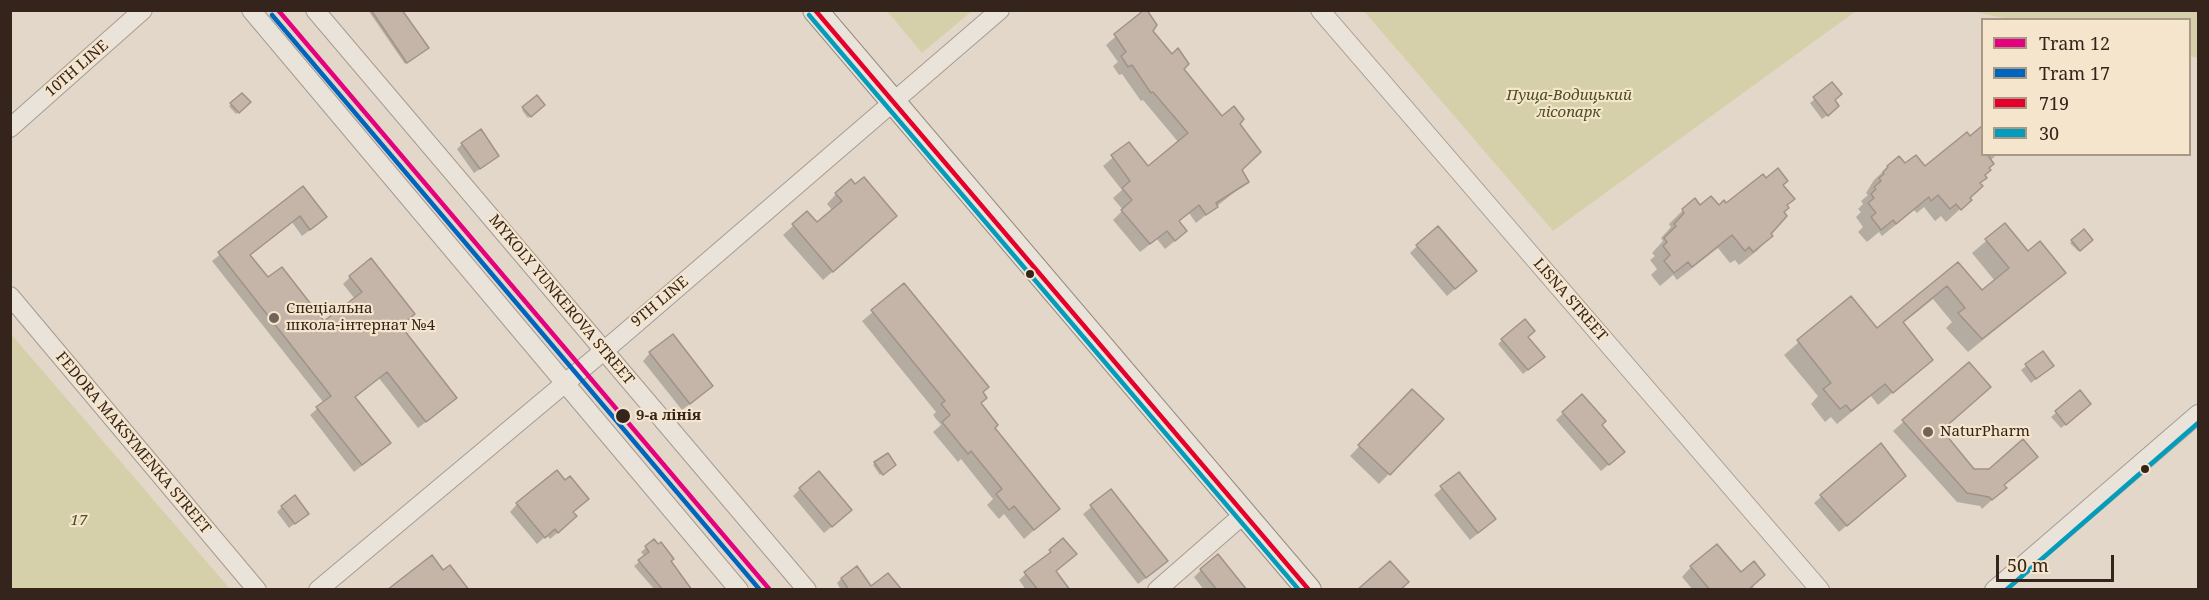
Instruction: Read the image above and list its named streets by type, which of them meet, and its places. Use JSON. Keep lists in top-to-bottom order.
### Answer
{
  "streets": {
    "street": [
      "10TH LINE",
      "MYKOLY YUNKEROVA STREET",
      "LISNA STREET",
      "9TH LINE",
      "FEDORA MAKSYMENKA STREET"
    ]
  },
  "crossings": [
    ["MYKOLY YUNKEROVA STREET", "9TH LINE"]
  ],
  "parks": ["Пуща-Водицький лісопарк", "17"],
  "places": ["Спеціальна школа-інтернат №4", "9-а лінія", "NaturPharm"],
  "lines": [
    "tram line 12",
    "transit line 719",
    "tram line 17",
    "transit line 30"
  ],
  "legend": [
    "Tram 12",
    "Tram 17",
    "719",
    "30"
  ],
  "scale_bar": "50 m"
}
